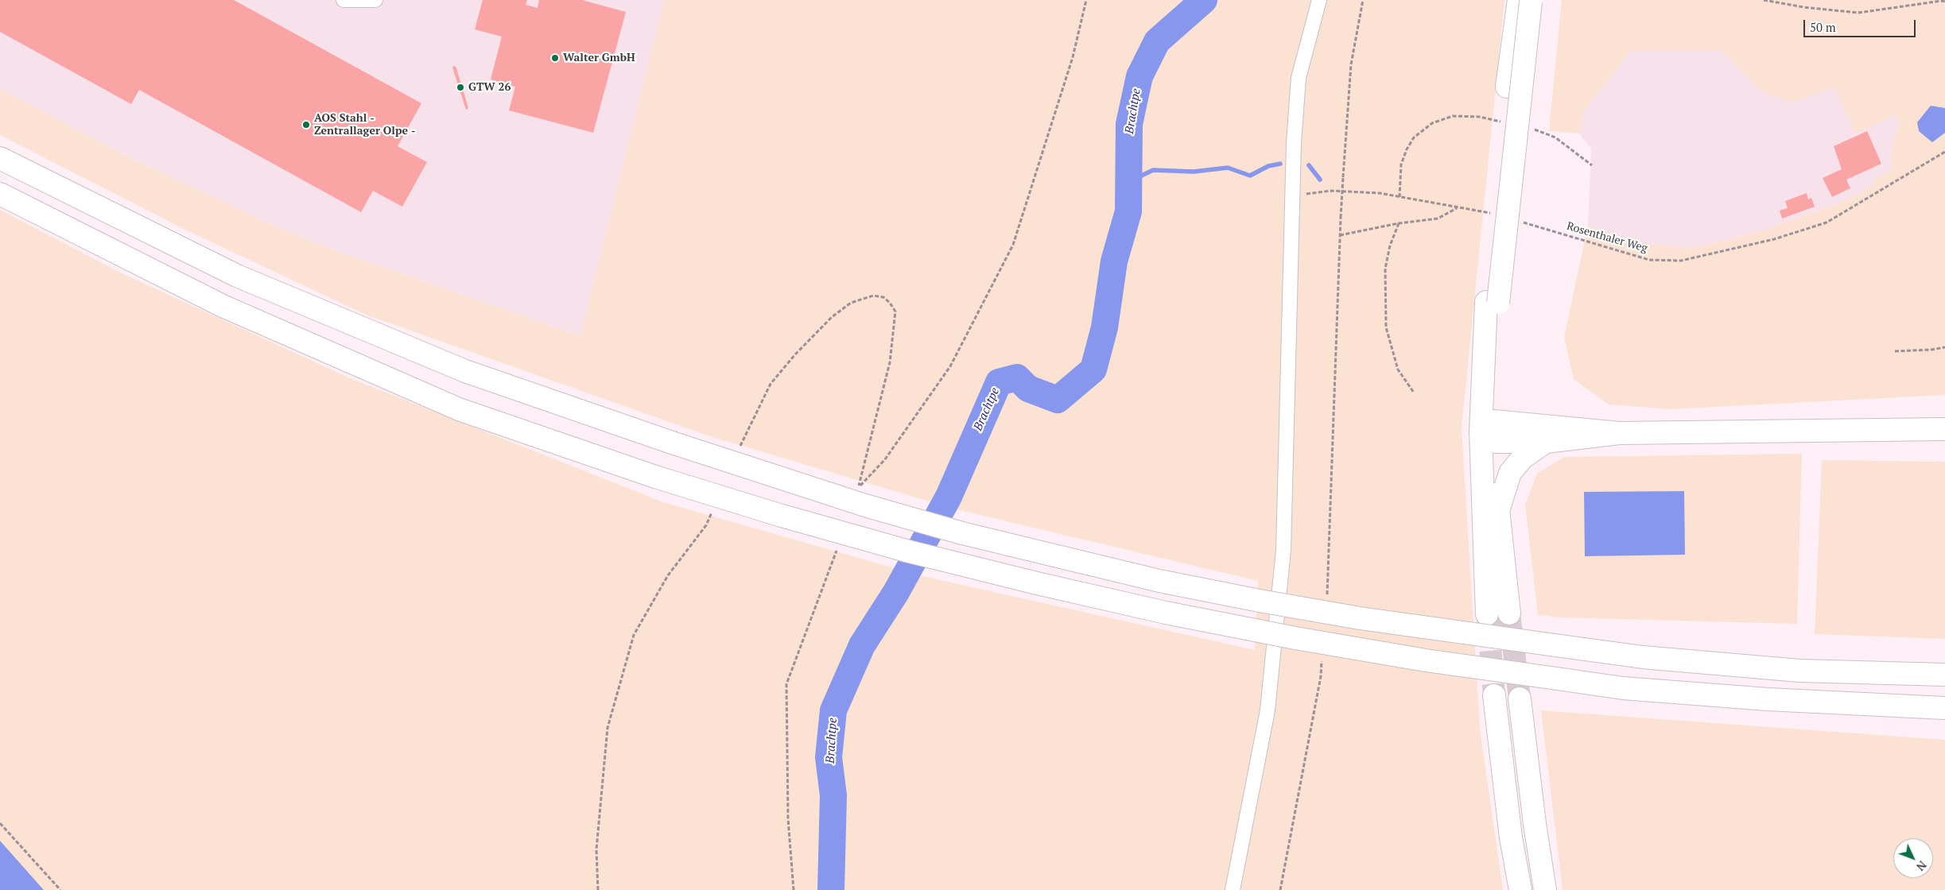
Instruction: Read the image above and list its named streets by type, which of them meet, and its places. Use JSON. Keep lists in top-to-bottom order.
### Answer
{
  "streets": {
    "path": ["Rosenthaler Weg"]
  },
  "water": ["Brachtpe"],
  "places": ["Walter GmbH", "GTW 26", "AOS Stahl - Zentrallager Olpe -"],
  "scale_bar": "50 m",
  "north": "bottom right"
}
